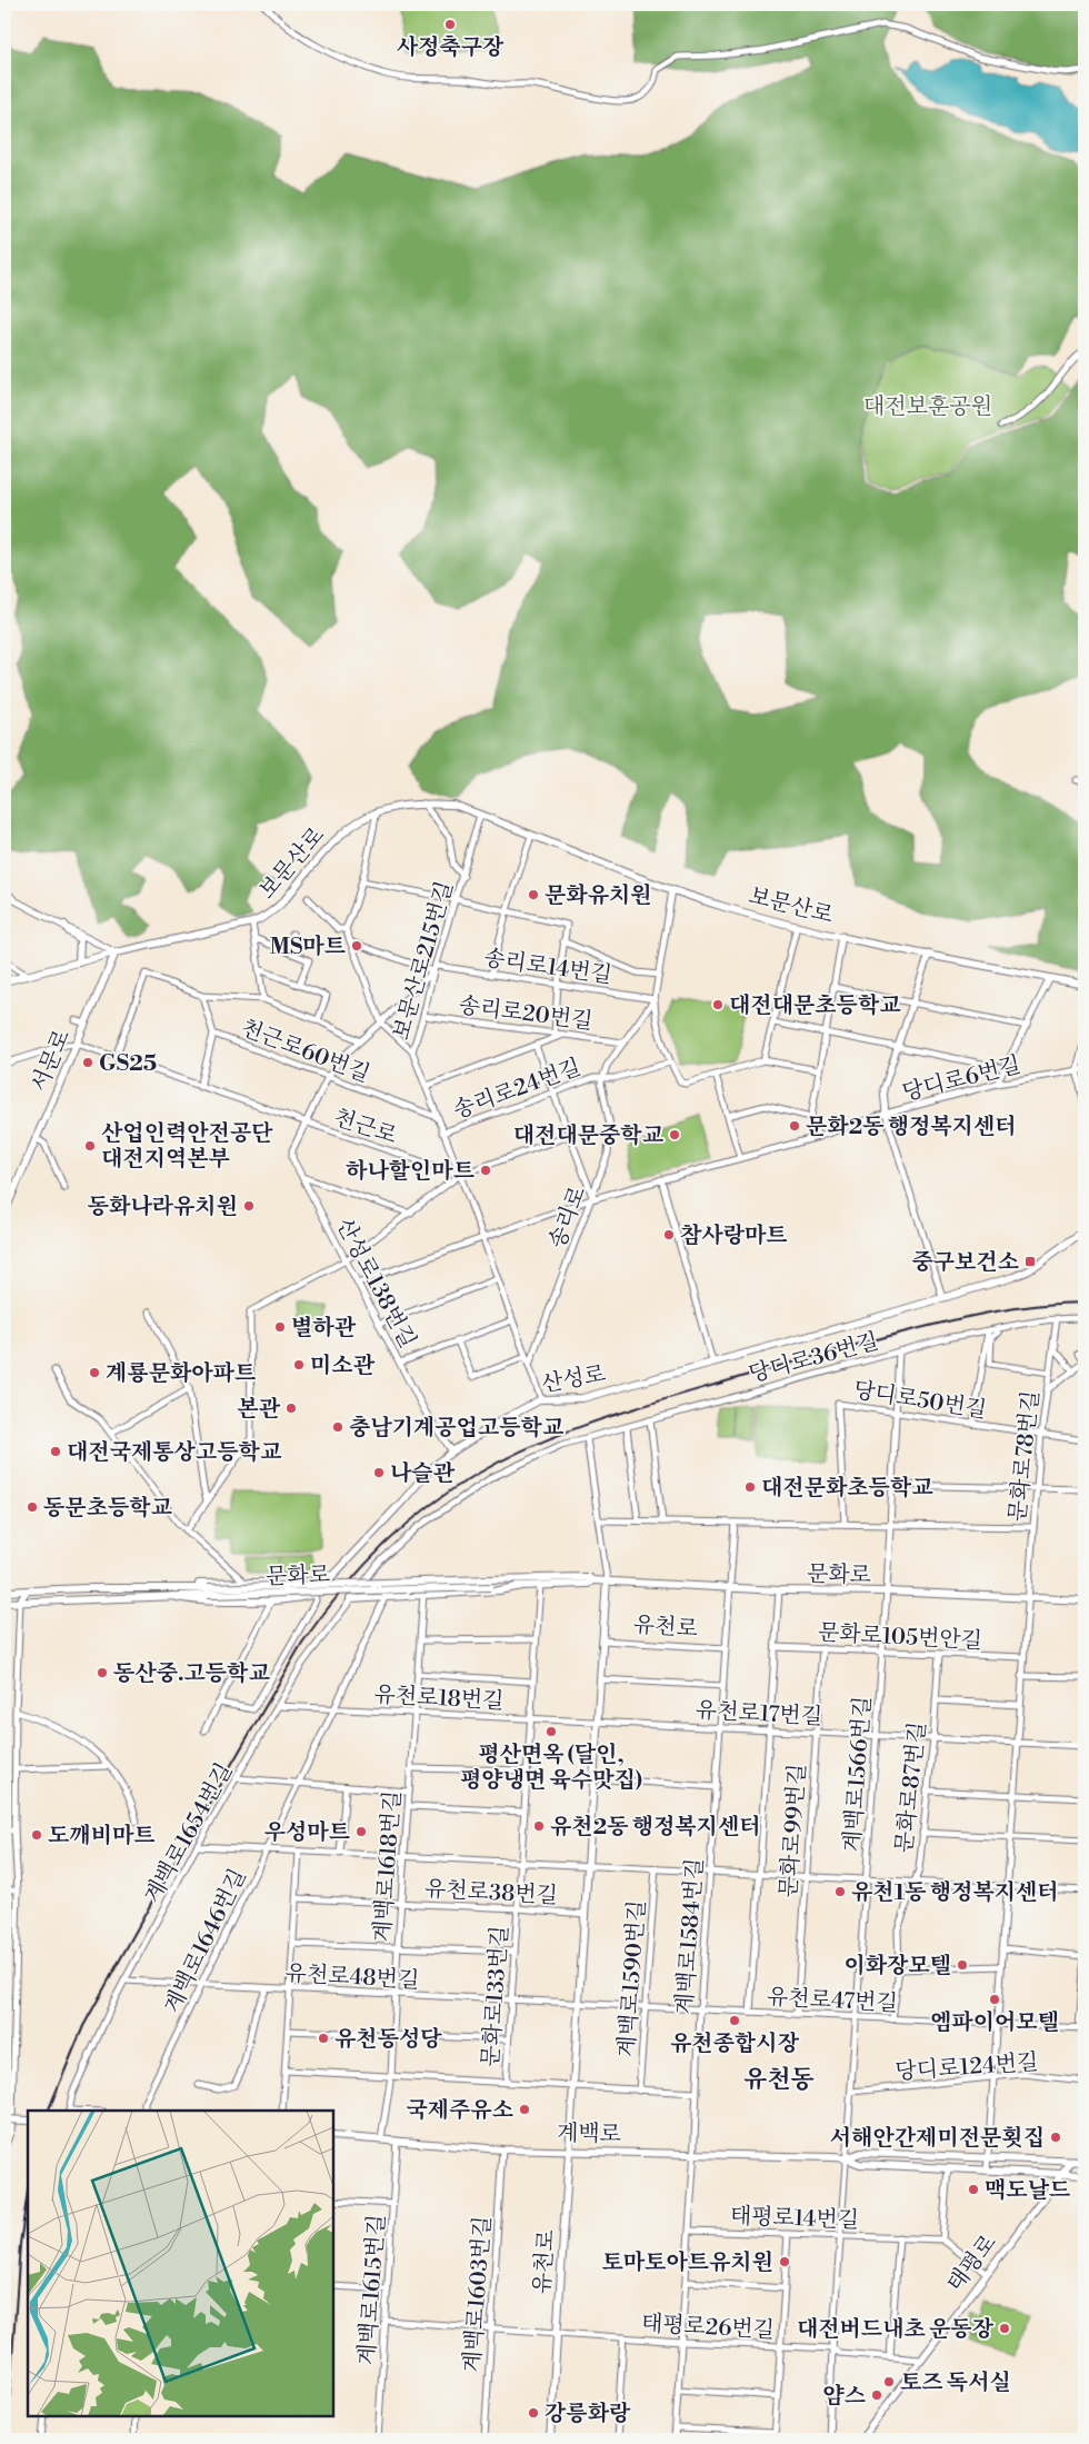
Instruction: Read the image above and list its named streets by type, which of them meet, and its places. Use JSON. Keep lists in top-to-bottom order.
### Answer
{
  "streets": {
    "main road": [
      "보문산로",
      "서문로",
      "산성로",
      "문화로",
      "유천로",
      "계백로",
      "태평로"
    ],
    "street": [
      "보문산로215번길",
      "송리로14번길",
      "송리로20번길",
      "천근로60번길",
      "당디로6번길",
      "송리로24번길",
      "천근로",
      "송리로",
      "산성로138번길",
      "당디로36번길",
      "당디로50번길",
      "문화로78번길",
      "문화로105번안길",
      "유천로18번길",
      "유천로17번길",
      "계백로1566번길",
      "문화로87번길",
      "문화로99번길",
      "계백로1654번길",
      "계백로1618번길",
      "유천로38번길",
      "계백로1584번길",
      "계백로1646번길",
      "유천로48번길",
      "계백로1590번길",
      "문화로133번길",
      "유천로47번길",
      "당디로124번길",
      "태평로14번길",
      "계백로1615번길",
      "계백로1603번길",
      "태평로26번길"
    ]
  },
  "crossings": [
    ["보문산로", "보문산로215번길"],
    ["보문산로", "서문로"],
    ["보문산로215번길", "송리로14번길"],
    ["보문산로215번길", "송리로20번길"],
    ["보문산로215번길", "천근로60번길"],
    ["보문산로215번길", "송리로24번길"],
    ["보문산로215번길", "천근로"],
    ["보문산로215번길", "산성로138번길"],
    ["송리로14번길", "산성로138번길"],
    ["천근로60번길", "천근로"],
    ["천근로60번길", "산성로138번길"],
    ["서문로", "천근로"],
    ["당디로6번길", "송리로"],
    ["당디로6번길", "산성로138번길"],
    ["송리로24번길", "송리로"],
    ["천근로", "산성로138번길"],
    ["산성로138번길", "산성로"],
    ["당디로36번길", "문화로78번길"],
    ["당디로36번길", "계백로1566번길"],
    ["당디로36번길", "계백로1654번길"],
    ["당디로50번길", "문화로78번길"],
    ["당디로50번길", "계백로1566번길"],
    ["문화로78번길", "문화로"],
    ["문화로78번길", "문화로105번안길"],
    ["문화로78번길", "유천로17번길"],
    ["문화로78번길", "유천로47번길"],
    ["문화로78번길", "당디로124번길"],
    ["문화로78번길", "계백로"],
    ["문화로", "유천로"],
    ["문화로", "계백로1566번길"],
    ["문화로", "계백로1584번길"],
    ["문화로", "문화로133번길"],
    ["유천로", "유천로18번길"],
    ["유천로", "유천로17번길"],
    ["유천로", "유천로38번길"],
    ["유천로", "계백로1584번길"],
    ["유천로", "유천로48번길"],
    ["유천로", "유천로47번길"],
    ["유천로", "계백로"],
    ["유천로", "태평로26번길"],
    ["문화로105번안길", "계백로1566번길"],
    ["문화로105번안길", "문화로87번길"],
    ["문화로105번안길", "문화로99번길"],
    ["유천로18번길", "유천로17번길"],
    ["유천로18번길", "계백로1654번길"],
    ["유천로18번길", "계백로1618번길"],
    ["유천로18번길", "계백로1646번길"],
    ["유천로18번길", "문화로133번길"],
    ["유천로17번길", "계백로1566번길"],
    ["유천로17번길", "문화로87번길"],
    ["유천로17번길", "문화로99번길"],
    ["유천로17번길", "계백로1584번길"],
    ["계백로1566번길", "유천로47번길"],
    ["계백로1566번길", "당디로124번길"],
    ["계백로1566번길", "계백로"],
    ["계백로1566번길", "태평로14번길"],
    ["계백로1566번길", "태평로26번길"],
    ["문화로87번길", "유천로47번길"],
    ["문화로99번길", "유천로47번길"],
    ["계백로1654번길", "유천로48번길"],
    ["계백로1618번길", "유천로38번길"],
    ["계백로1618번길", "유천로48번길"],
    ["계백로1618번길", "계백로"],
    ["유천로38번길", "문화로133번길"],
    ["계백로1584번길", "유천로47번길"],
    ["계백로1584번길", "계백로"],
    ["계백로1584번길", "태평로14번길"],
    ["계백로1584번길", "태평로26번길"],
    ["계백로1646번길", "유천로48번길"],
    ["유천로48번길", "문화로133번길"],
    ["유천로48번길", "유천로47번길"],
    ["계백로1590번길", "유천로47번길"],
    ["계백로", "태평로"],
    ["계백로", "계백로1615번길"],
    ["계백로", "계백로1603번길"],
    ["태평로", "태평로26번길"],
    ["계백로1615번길", "태평로26번길"],
    ["계백로1603번길", "태평로26번길"]
  ],
  "districts": ["유천동"],
  "parks": ["대전보훈공원"],
  "places": {
    "other": [
      "사정축구장",
      "문화유치원",
      "MS마트",
      "대전대문초등학교",
      "GS25",
      "문화2동 행정복지센터",
      "대전대문중학교",
      "산업인력안전공단 대전지역본부",
      "하나할인마트",
      "동화나라유치원",
      "참사랑마트",
      "별하관",
      "미소관",
      "계룡문화아파트",
      "본관",
      "충남기계공업고등학교",
      "대전국제통상고등학교",
      "나슬관",
      "대전문화초등학교",
      "동문초등학교",
      "동산중.고등학교",
      "평산면옥 (달인, 평양냉면 육수맛집)",
      "유천2동 행정복지센터",
      "우성마트",
      "도깨비마트",
      "유천1동 행정복지센터",
      "이화장모텔",
      "엠파이어모텔",
      "유천종합시장",
      "유천동성당",
      "국제주유소",
      "서해안간제미전문횟집",
      "맥도날드",
      "토마토아트유치원",
      "대전버드내초 운동장",
      "토즈 독서실",
      "얌스",
      "강릉화랑"
    ],
    "transit": ["중구보건소"]
  }
}
